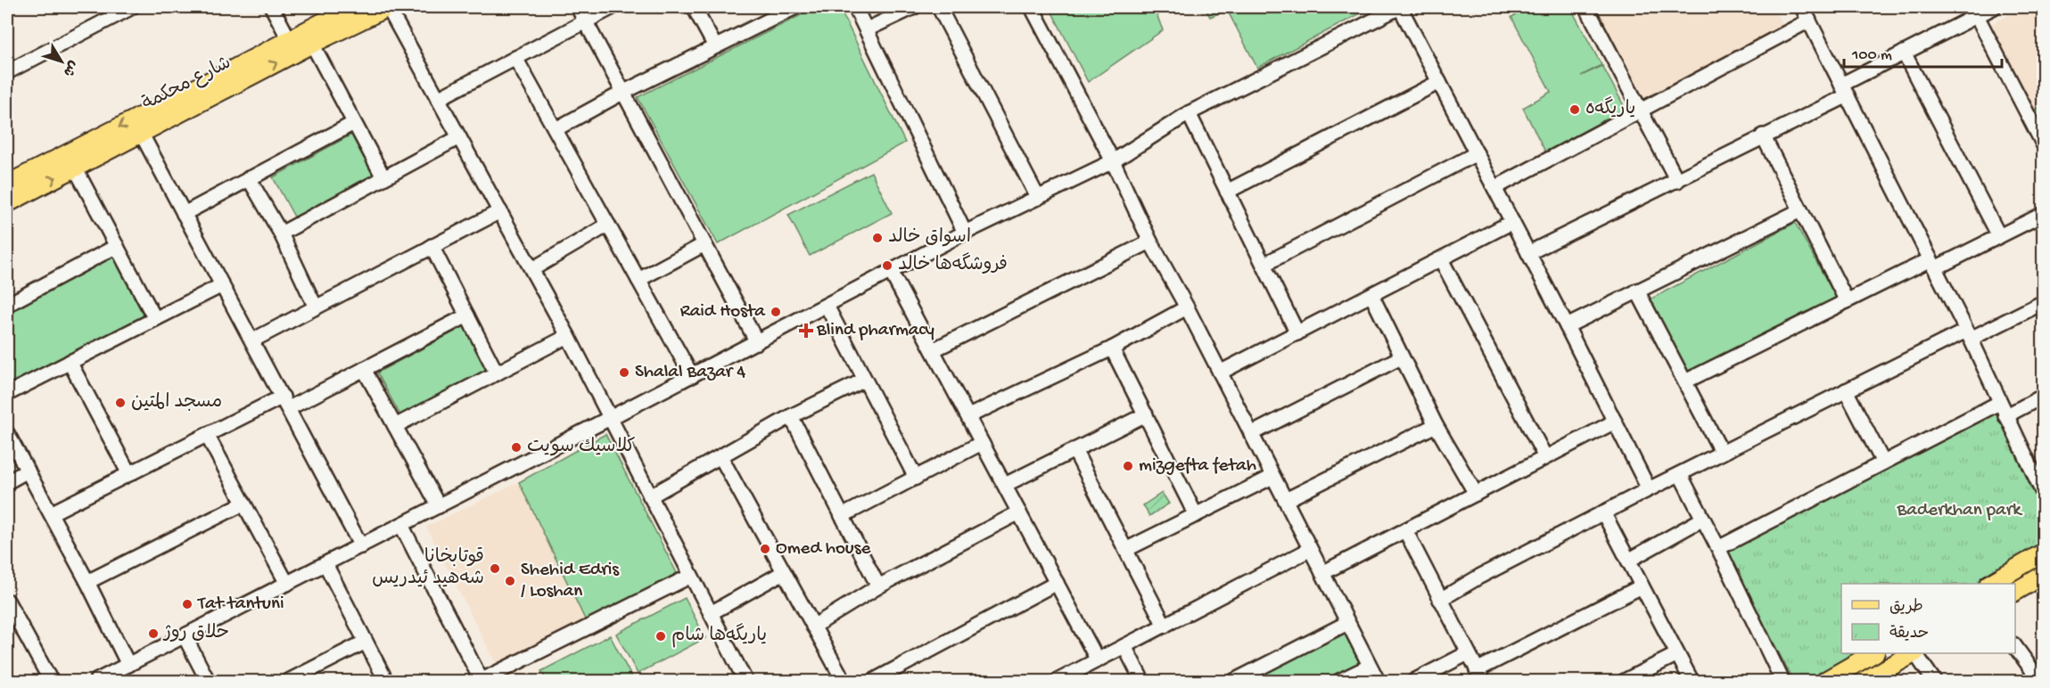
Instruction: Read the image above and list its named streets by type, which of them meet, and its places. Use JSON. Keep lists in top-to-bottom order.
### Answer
{
  "streets": {
    "main road": ["شارع محكمة"]
  },
  "parks": ["Baderkhan park"],
  "places": {
    "other": [
      "یاریگه‌ه",
      "اسواق خالد",
      "فروشگەها خالد",
      "Raid Hosta",
      "Shalal Bazar 4",
      "مسجد المتين",
      "كلاسيك سويت",
      "mizgefta fetah",
      "Omed house",
      "قوتابخانا شەهید ئیدریس",
      "Shehid Edris / Loshan",
      "Tat tantuni",
      "حلاق روژ",
      "ياريگه‌ها شام"
    ],
    "health": ["Blind pharmacy"]
  },
  "legend": ["طريق", "حديقة"],
  "scale_bar": "100 m",
  "north": "bottom right"
}
